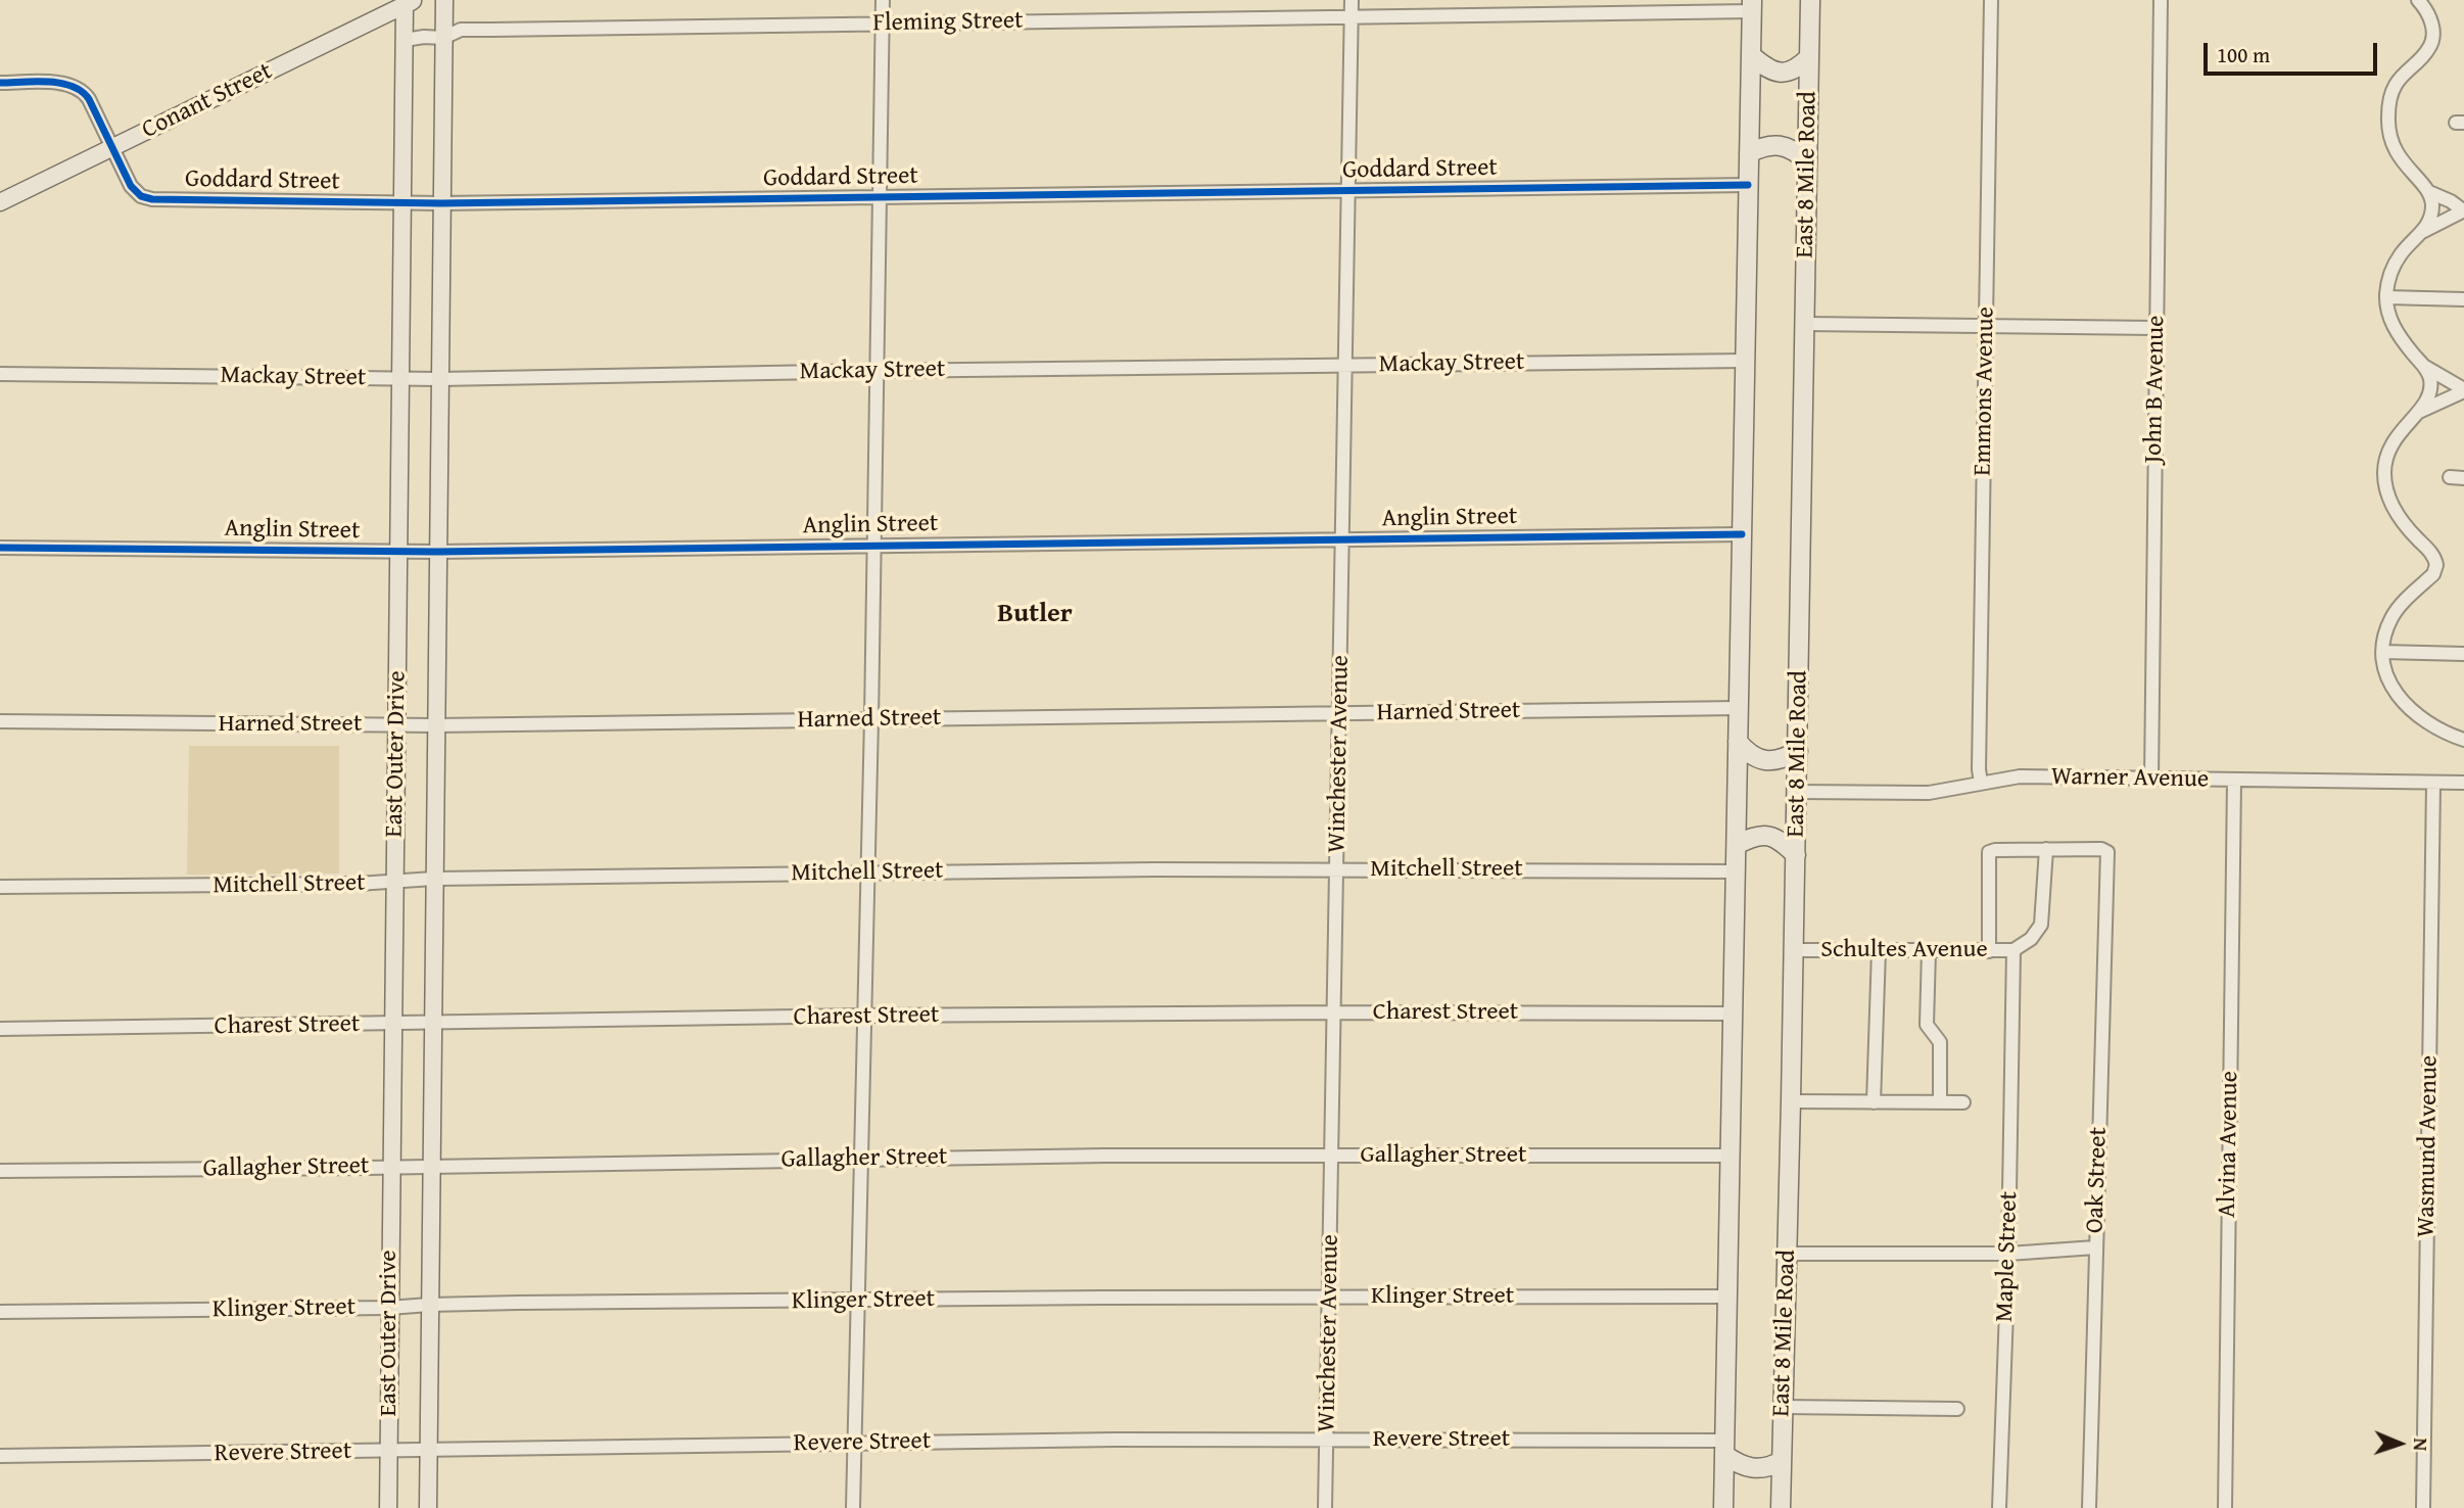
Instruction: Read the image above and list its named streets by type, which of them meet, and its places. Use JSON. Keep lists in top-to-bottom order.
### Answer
{
  "streets": {
    "highway": ["East 8 Mile Road"],
    "main road": ["Conant Street", "East Outer Drive"],
    "street": [
      "Fleming Street",
      "Goddard Street",
      "Mackay Street",
      "John B Avenue",
      "Emmons Avenue",
      "Anglin Street",
      "Harned Street",
      "Winchester Avenue",
      "Warner Avenue",
      "Mitchell Street",
      "Schultes Avenue",
      "Charest Street",
      "Alvina Avenue",
      "Wasmund Avenue",
      "Gallagher Street",
      "Oak Street",
      "Maple Street",
      "Klinger Street",
      "Revere Street"
    ]
  },
  "crossings": [
    ["Fleming Street", "East Outer Drive"],
    ["Fleming Street", "Winchester Avenue"],
    ["Conant Street", "Goddard Street"],
    ["Conant Street", "East Outer Drive"],
    ["Goddard Street", "East Outer Drive"],
    ["Goddard Street", "Winchester Avenue"],
    ["East 8 Mile Road", "Warner Avenue"],
    ["East 8 Mile Road", "Schultes Avenue"],
    ["Mackay Street", "East Outer Drive"],
    ["Mackay Street", "Winchester Avenue"],
    ["John B Avenue", "Warner Avenue"],
    ["Emmons Avenue", "Warner Avenue"],
    ["Anglin Street", "East Outer Drive"],
    ["Anglin Street", "Winchester Avenue"],
    ["Harned Street", "East Outer Drive"],
    ["Harned Street", "Winchester Avenue"],
    ["East Outer Drive", "Mitchell Street"],
    ["East Outer Drive", "Charest Street"],
    ["East Outer Drive", "Gallagher Street"],
    ["East Outer Drive", "Klinger Street"],
    ["East Outer Drive", "Revere Street"],
    ["Winchester Avenue", "Mitchell Street"],
    ["Winchester Avenue", "Charest Street"],
    ["Winchester Avenue", "Gallagher Street"],
    ["Winchester Avenue", "Klinger Street"],
    ["Winchester Avenue", "Revere Street"],
    ["Warner Avenue", "Alvina Avenue"],
    ["Warner Avenue", "Wasmund Avenue"],
    ["Schultes Avenue", "Maple Street"]
  ],
  "districts": ["Butler"],
  "scale_bar": "100 m",
  "north": "right"
}
